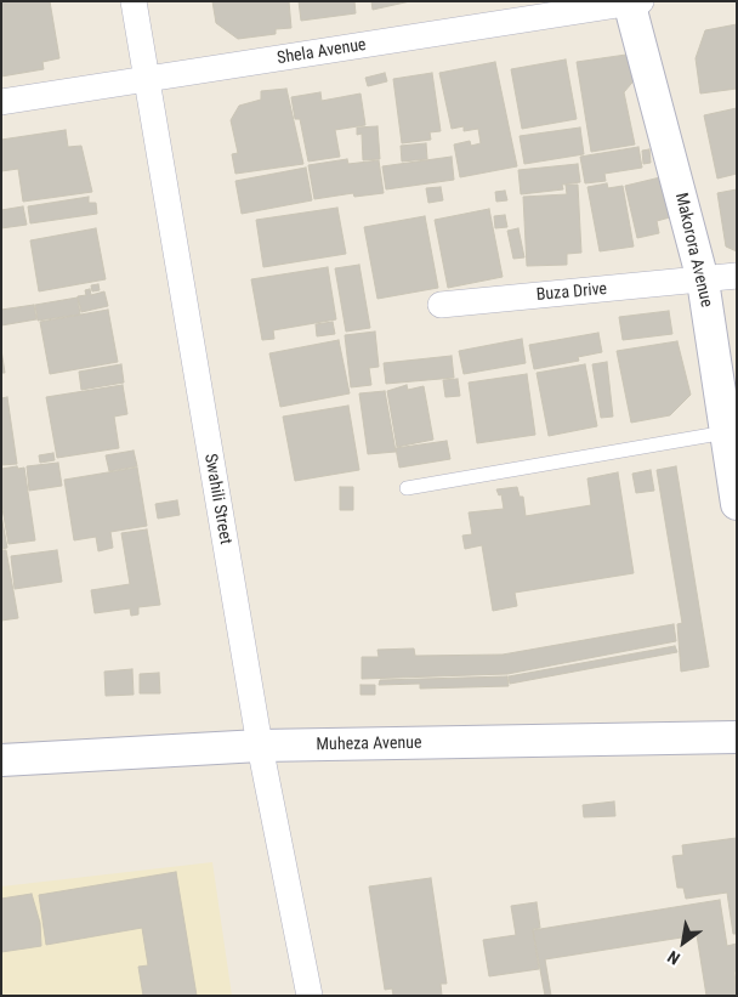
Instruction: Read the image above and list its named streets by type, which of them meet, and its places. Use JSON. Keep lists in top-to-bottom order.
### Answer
{
  "streets": {
    "street": [
      "Shela Avenue",
      "Makorora Avenue",
      "Buza Drive",
      "Swahili Street",
      "Muheza Avenue"
    ]
  },
  "crossings": [
    ["Shela Avenue", "Makorora Avenue"],
    ["Shela Avenue", "Swahili Street"],
    ["Makorora Avenue", "Buza Drive"],
    ["Swahili Street", "Muheza Avenue"]
  ],
  "north": "bottom left"
}
